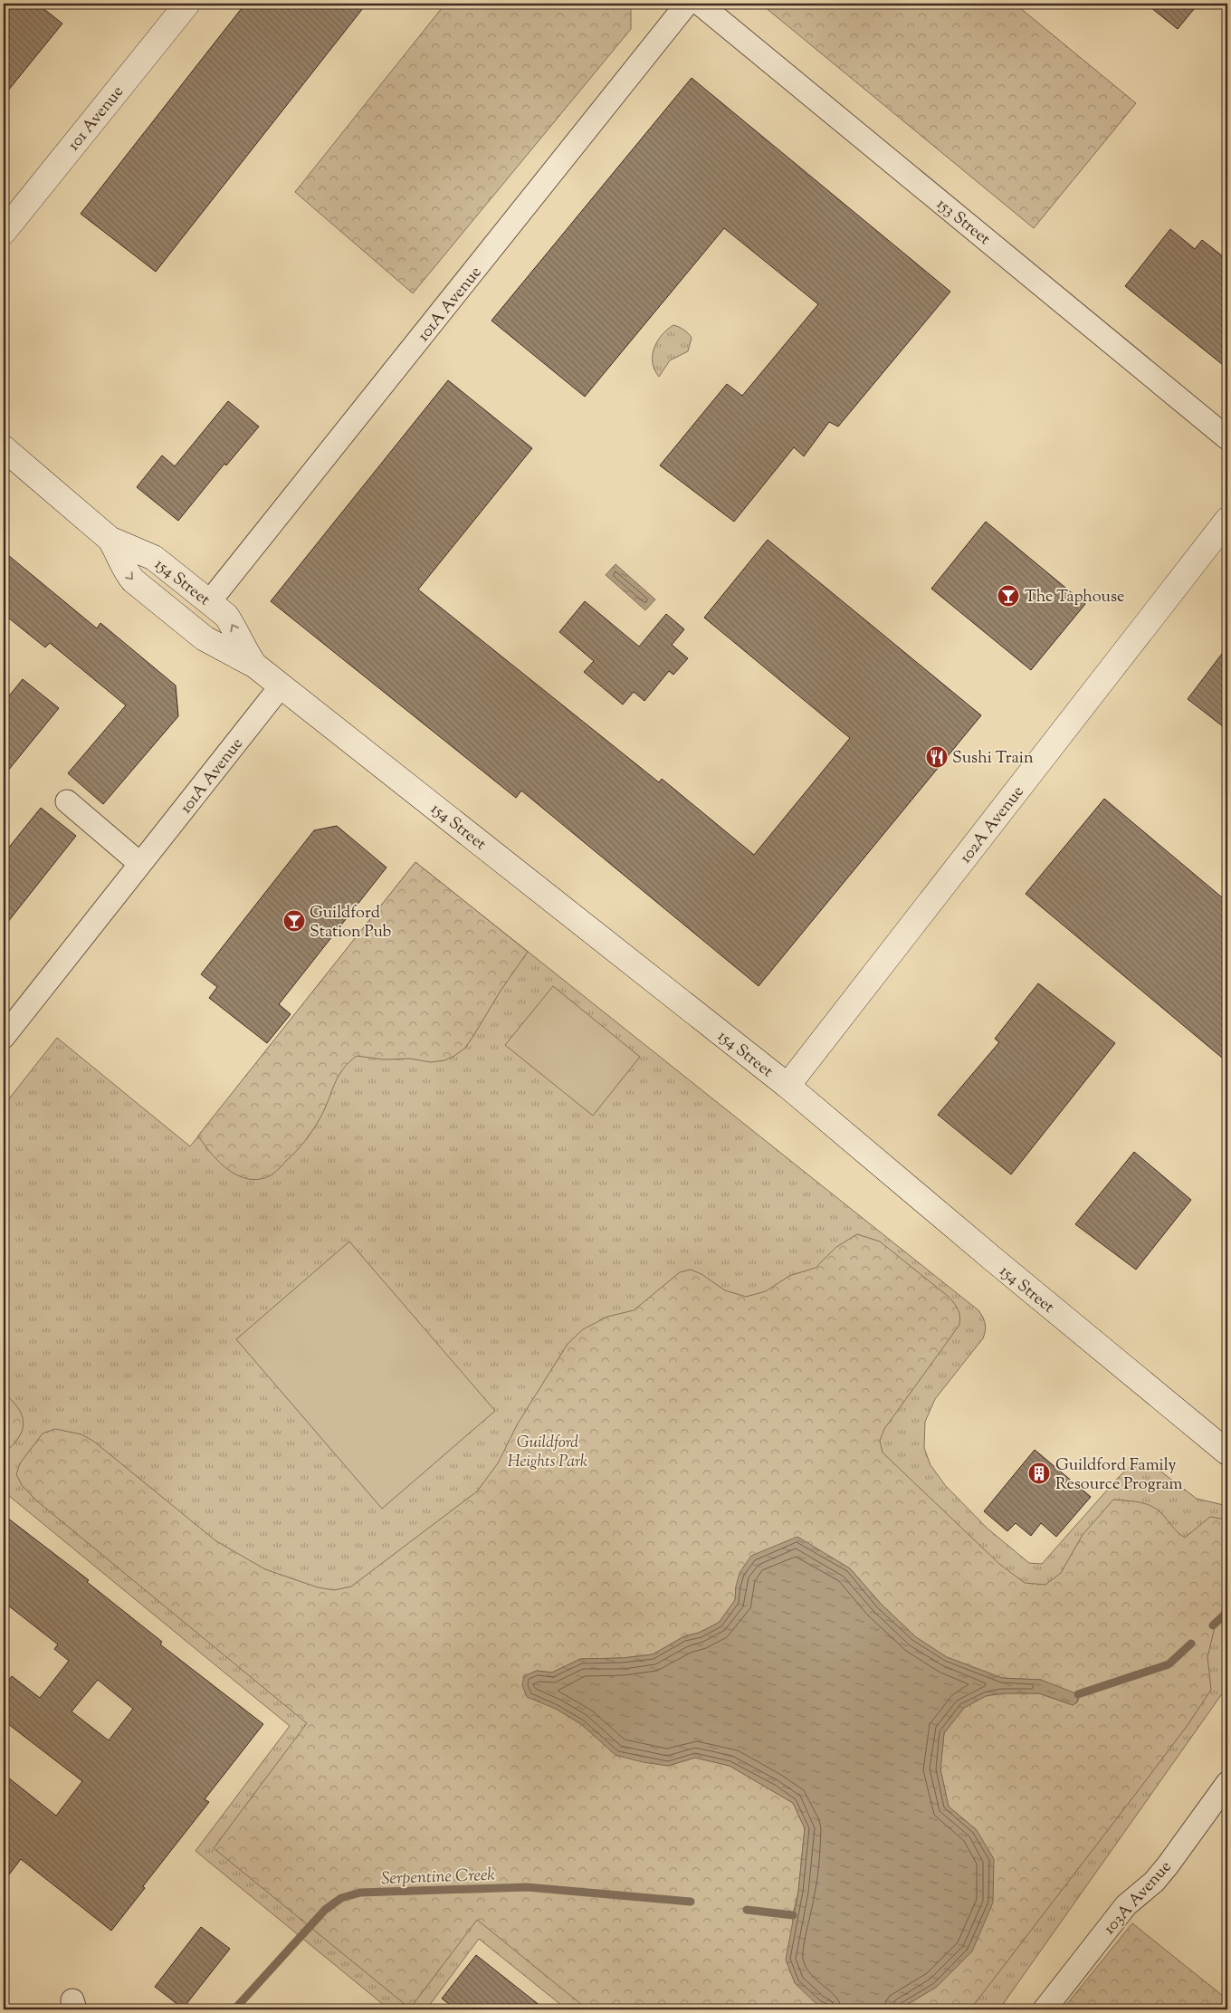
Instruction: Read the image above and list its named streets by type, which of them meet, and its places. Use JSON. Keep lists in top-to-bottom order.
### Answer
{
  "streets": {
    "main road": ["101 Avenue", "154 Street", "102A Avenue"],
    "street": ["153 Street", "101A Avenue", "103A Avenue"]
  },
  "crossings": [
    ["101A Avenue", "154 Street"],
    ["154 Street", "102A Avenue"]
  ],
  "water": ["Serpentine Creek"],
  "parks": ["Guildford Heights Park"],
  "places": {
    "bar": ["The Taphouse", "Guildford Station Pub"],
    "restaurant": ["Sushi Train"],
    "building": ["Guildford Family Resource Program"]
  }
}
